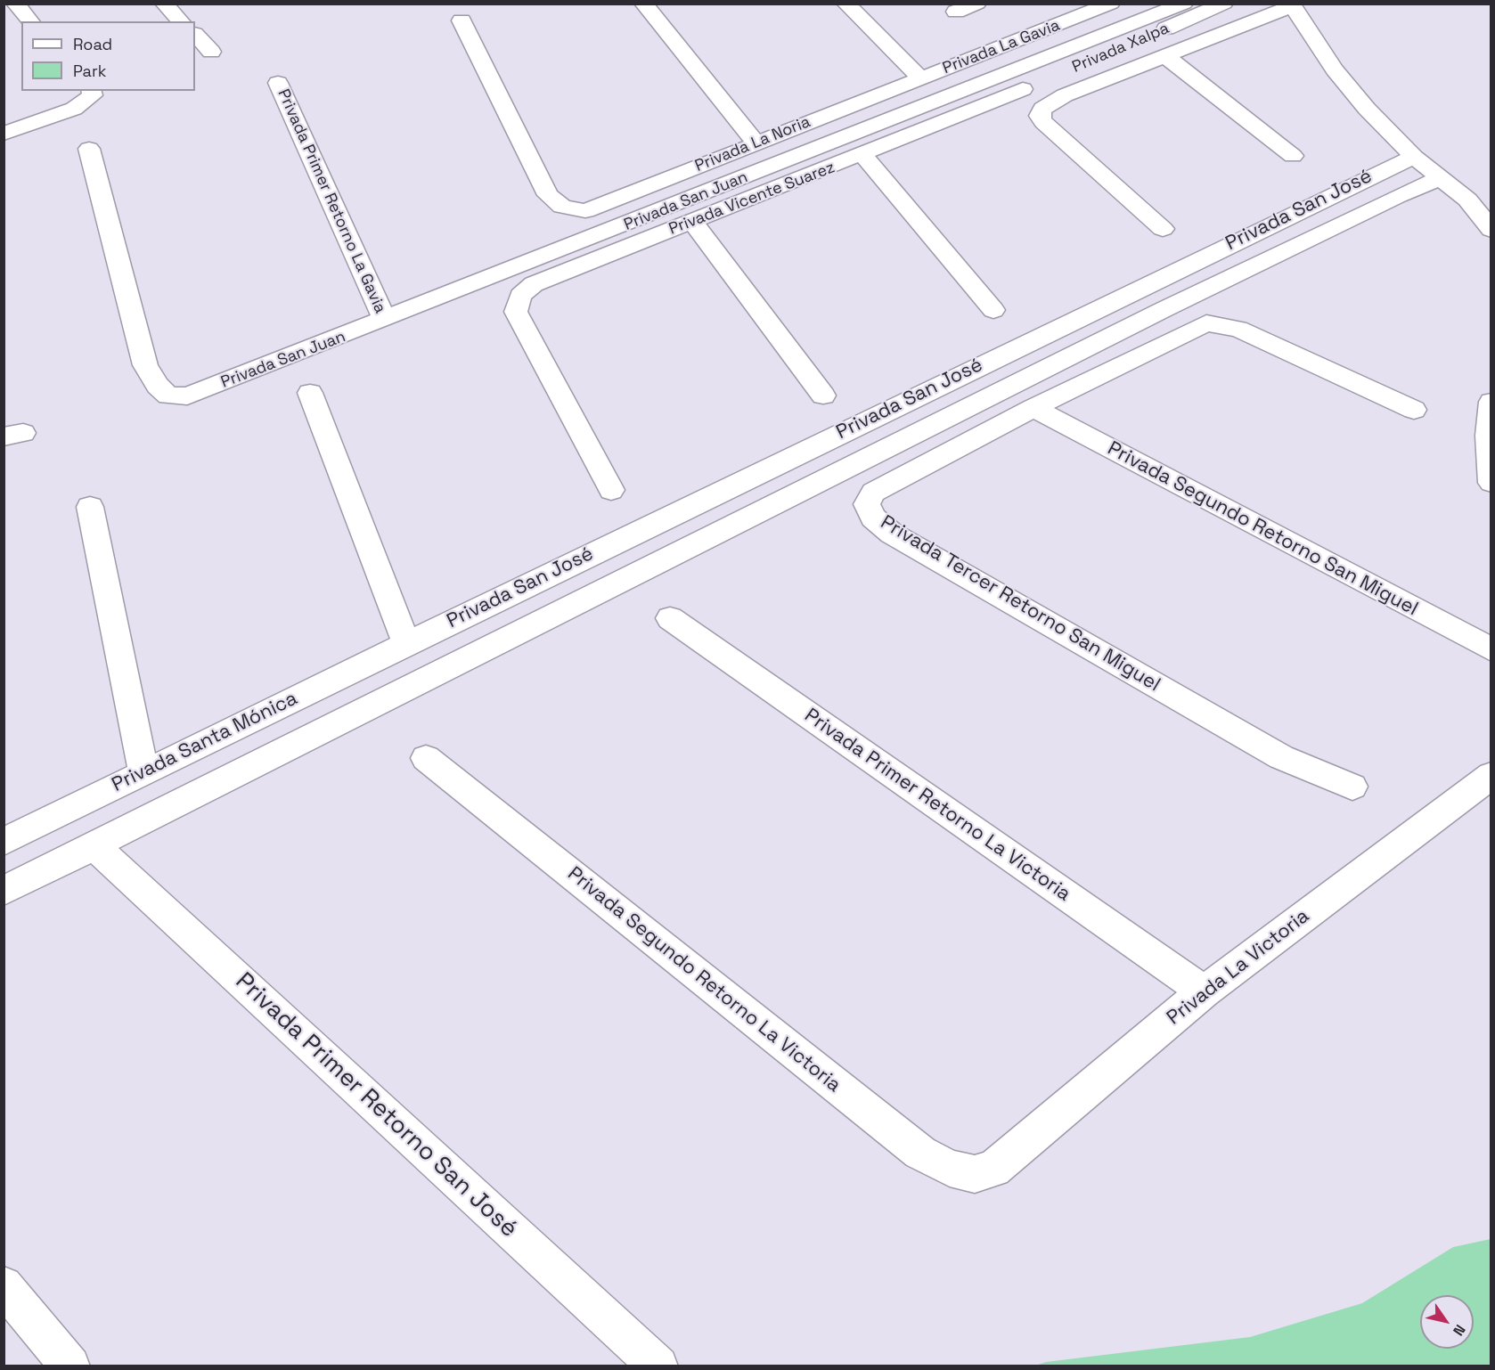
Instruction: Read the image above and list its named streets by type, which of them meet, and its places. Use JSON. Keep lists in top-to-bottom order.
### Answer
{
  "streets": {
    "street": [
      "Privada La Gavia",
      "Privada Xalpa",
      "Privada La Noria",
      "Privada Vicente Suarez",
      "Privada Primer Retorno La Gavia",
      "Privada San Juan",
      "Privada San José",
      "Privada Segundo Retorno San Miguel",
      "Privada Tercer Retorno San Miguel",
      "Privada Santa Mónica",
      "Privada Primer Retorno La Victoria",
      "Privada La Victoria",
      "Privada Segundo Retorno La Victoria",
      "Privada Primer Retorno San José"
    ]
  },
  "crossings": [
    ["Privada La Gavia", "Privada La Noria"],
    ["Privada Primer Retorno La Gavia", "Privada San Juan"],
    ["Privada San José", "Privada Santa Mónica"],
    ["Privada Segundo Retorno San Miguel", "Privada Tercer Retorno San Miguel"],
    ["Privada Primer Retorno La Victoria", "Privada La Victoria"],
    ["Privada La Victoria", "Privada Segundo Retorno La Victoria"]
  ],
  "legend": ["Road", "Park"],
  "north": "bottom right"
}
